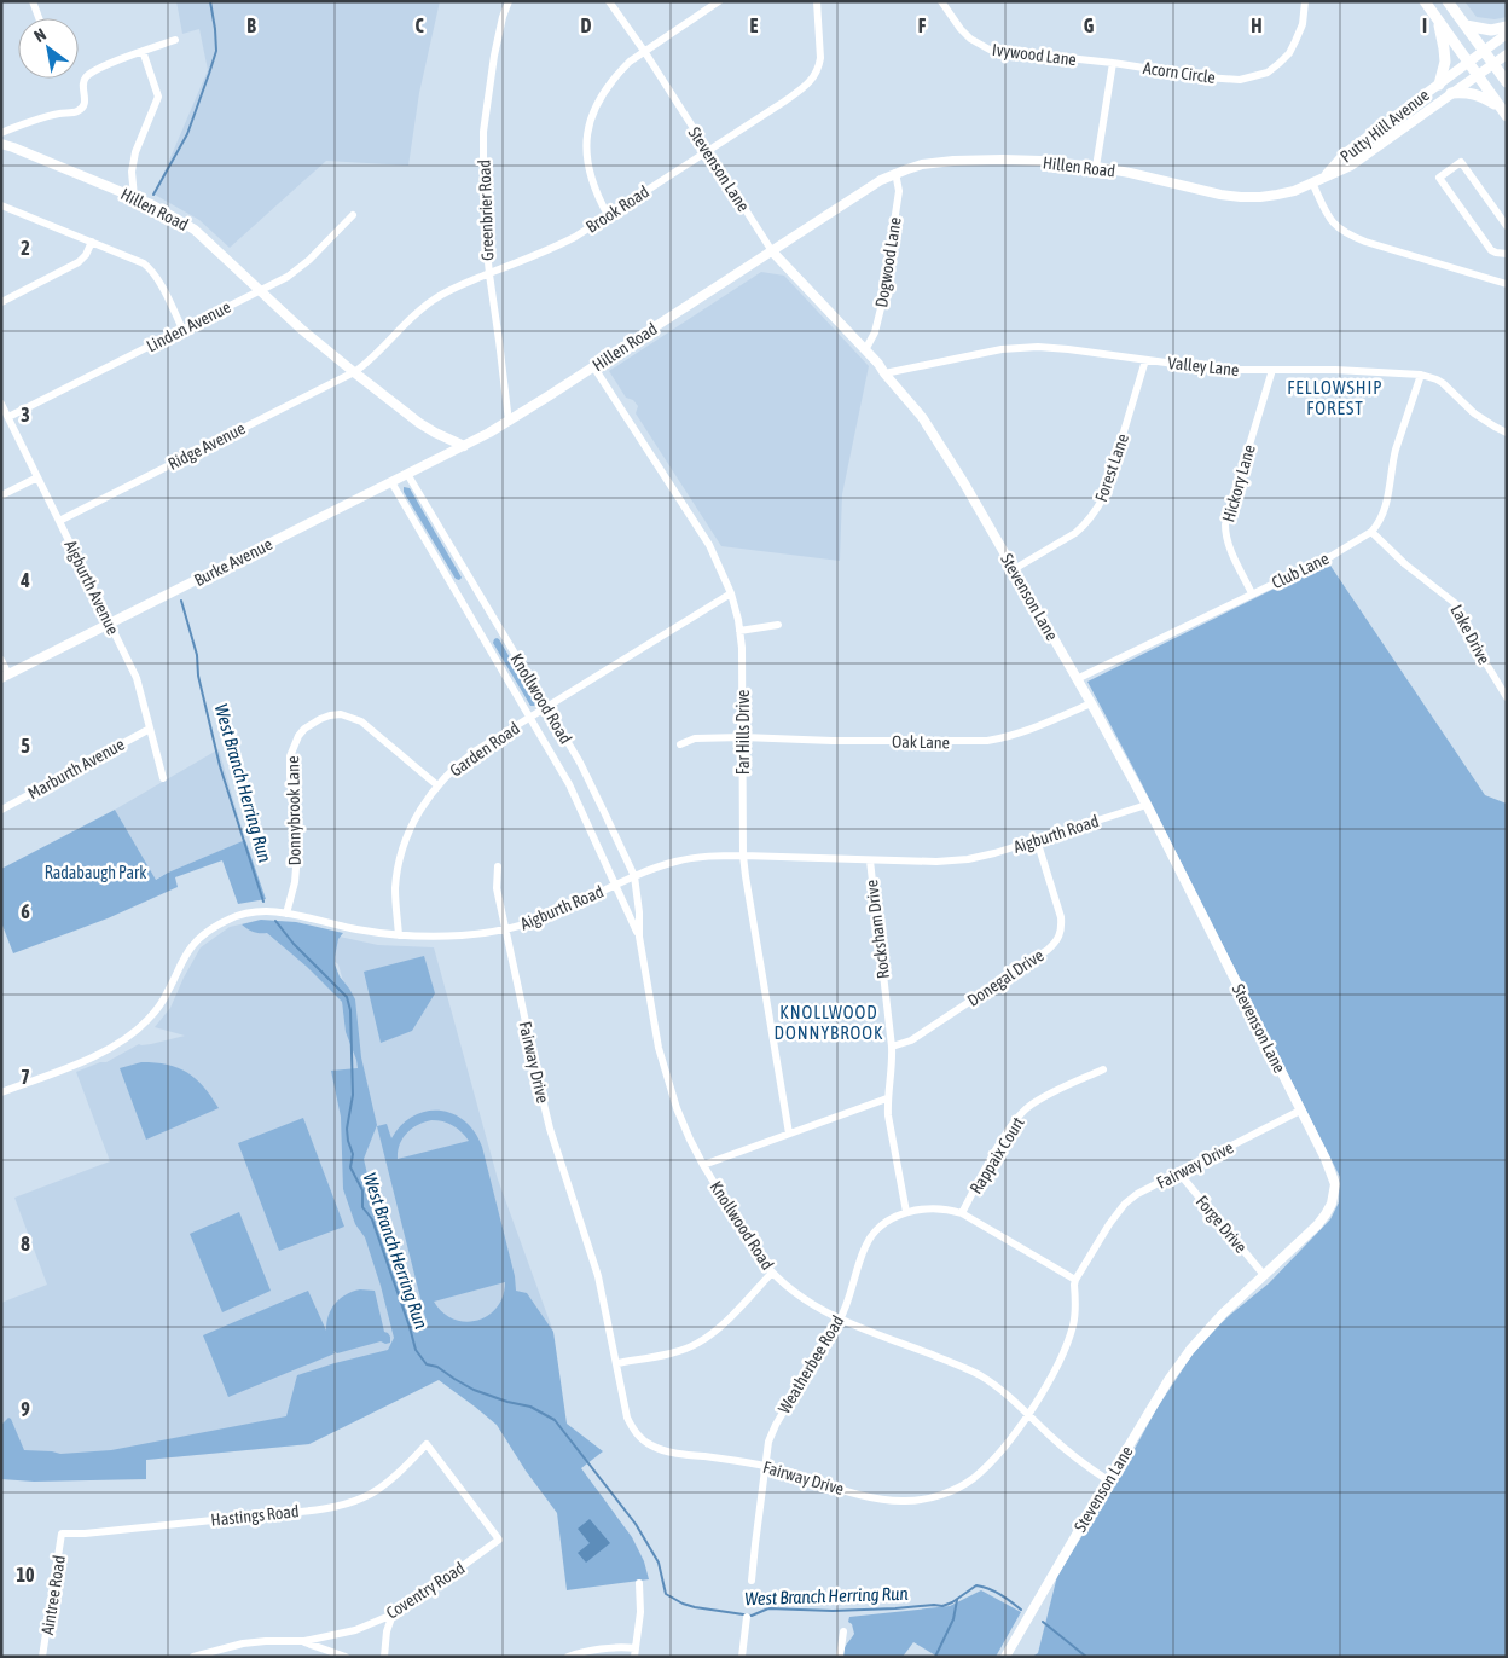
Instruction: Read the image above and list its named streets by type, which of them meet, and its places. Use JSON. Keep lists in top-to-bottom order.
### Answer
{
  "streets": {
    "street": [
      "Ivywood Lane",
      "Acorn Circle",
      "Putty Hill Avenue",
      "Hillen Road",
      "Stevenson Lane",
      "Brook Road",
      "Greenbrier Road",
      "Dogwood Lane",
      "Linden Avenue",
      "Valley Lane",
      "Ridge Avenue",
      "Forest Lane",
      "Hickory Lane",
      "Burke Avenue",
      "Club Lane",
      "Aigburth Avenue",
      "Lake Drive",
      "Knollwood Road",
      "Far Hills Drive",
      "Oak Lane",
      "Garden Road",
      "Marburth Avenue",
      "Donnybrook Lane",
      "Aigburth Road",
      "Rocksham Drive",
      "Donegal Drive",
      "Fairway Drive",
      "Rappaix Court",
      "Forge Drive",
      "Weatherbee Road",
      "Hastings Road",
      "Coventry Road",
      "Aintree Road"
    ]
  },
  "crossings": [
    ["Ivywood Lane", "Acorn Circle"],
    ["Putty Hill Avenue", "Hillen Road"],
    ["Hillen Road", "Stevenson Lane"],
    ["Hillen Road", "Brook Road"],
    ["Hillen Road", "Greenbrier Road"],
    ["Hillen Road", "Dogwood Lane"],
    ["Hillen Road", "Linden Avenue"],
    ["Hillen Road", "Ridge Avenue"],
    ["Hillen Road", "Burke Avenue"],
    ["Hillen Road", "Far Hills Drive"],
    ["Stevenson Lane", "Brook Road"],
    ["Stevenson Lane", "Dogwood Lane"],
    ["Stevenson Lane", "Valley Lane"],
    ["Stevenson Lane", "Forest Lane"],
    ["Stevenson Lane", "Club Lane"],
    ["Stevenson Lane", "Knollwood Road"],
    ["Stevenson Lane", "Oak Lane"],
    ["Stevenson Lane", "Aigburth Road"],
    ["Stevenson Lane", "Fairway Drive"],
    ["Stevenson Lane", "Forge Drive"],
    ["Brook Road", "Greenbrier Road"],
    ["Brook Road", "Ridge Avenue"],
    ["Linden Avenue", "Aigburth Avenue"],
    ["Valley Lane", "Forest Lane"],
    ["Valley Lane", "Hickory Lane"],
    ["Valley Lane", "Club Lane"],
    ["Ridge Avenue", "Aigburth Avenue"],
    ["Hickory Lane", "Club Lane"],
    ["Burke Avenue", "Aigburth Avenue"],
    ["Burke Avenue", "Knollwood Road"],
    ["Club Lane", "Lake Drive"],
    ["Aigburth Avenue", "Marburth Avenue"],
    ["Knollwood Road", "Garden Road"],
    ["Knollwood Road", "Aigburth Road"],
    ["Knollwood Road", "Fairway Drive"],
    ["Knollwood Road", "Weatherbee Road"],
    ["Far Hills Drive", "Oak Lane"],
    ["Far Hills Drive", "Garden Road"],
    ["Far Hills Drive", "Aigburth Road"],
    ["Garden Road", "Donnybrook Lane"],
    ["Garden Road", "Aigburth Road"],
    ["Donnybrook Lane", "Aigburth Road"],
    ["Aigburth Road", "Rocksham Drive"],
    ["Aigburth Road", "Donegal Drive"],
    ["Aigburth Road", "Fairway Drive"],
    ["Rocksham Drive", "Donegal Drive"],
    ["Rocksham Drive", "Weatherbee Road"],
    ["Fairway Drive", "Forge Drive"],
    ["Fairway Drive", "Weatherbee Road"],
    ["Rappaix Court", "Weatherbee Road"],
    ["Hastings Road", "Coventry Road"],
    ["Hastings Road", "Aintree Road"]
  ],
  "districts": ["FELLOWSHIP FOREST", "KNOLLWOOD DONNYBROOK"],
  "water": ["West Branch Herring Run"],
  "parks": ["Radabaugh Park"],
  "north": "top left",
  "grid": {
    "columns": [
      "B",
      "C",
      "D",
      "E",
      "F",
      "G",
      "H",
      "I"
    ],
    "rows": [
      "2",
      "3",
      "4",
      "5",
      "6",
      "7",
      "8",
      "9",
      "10"
    ]
  }
}
